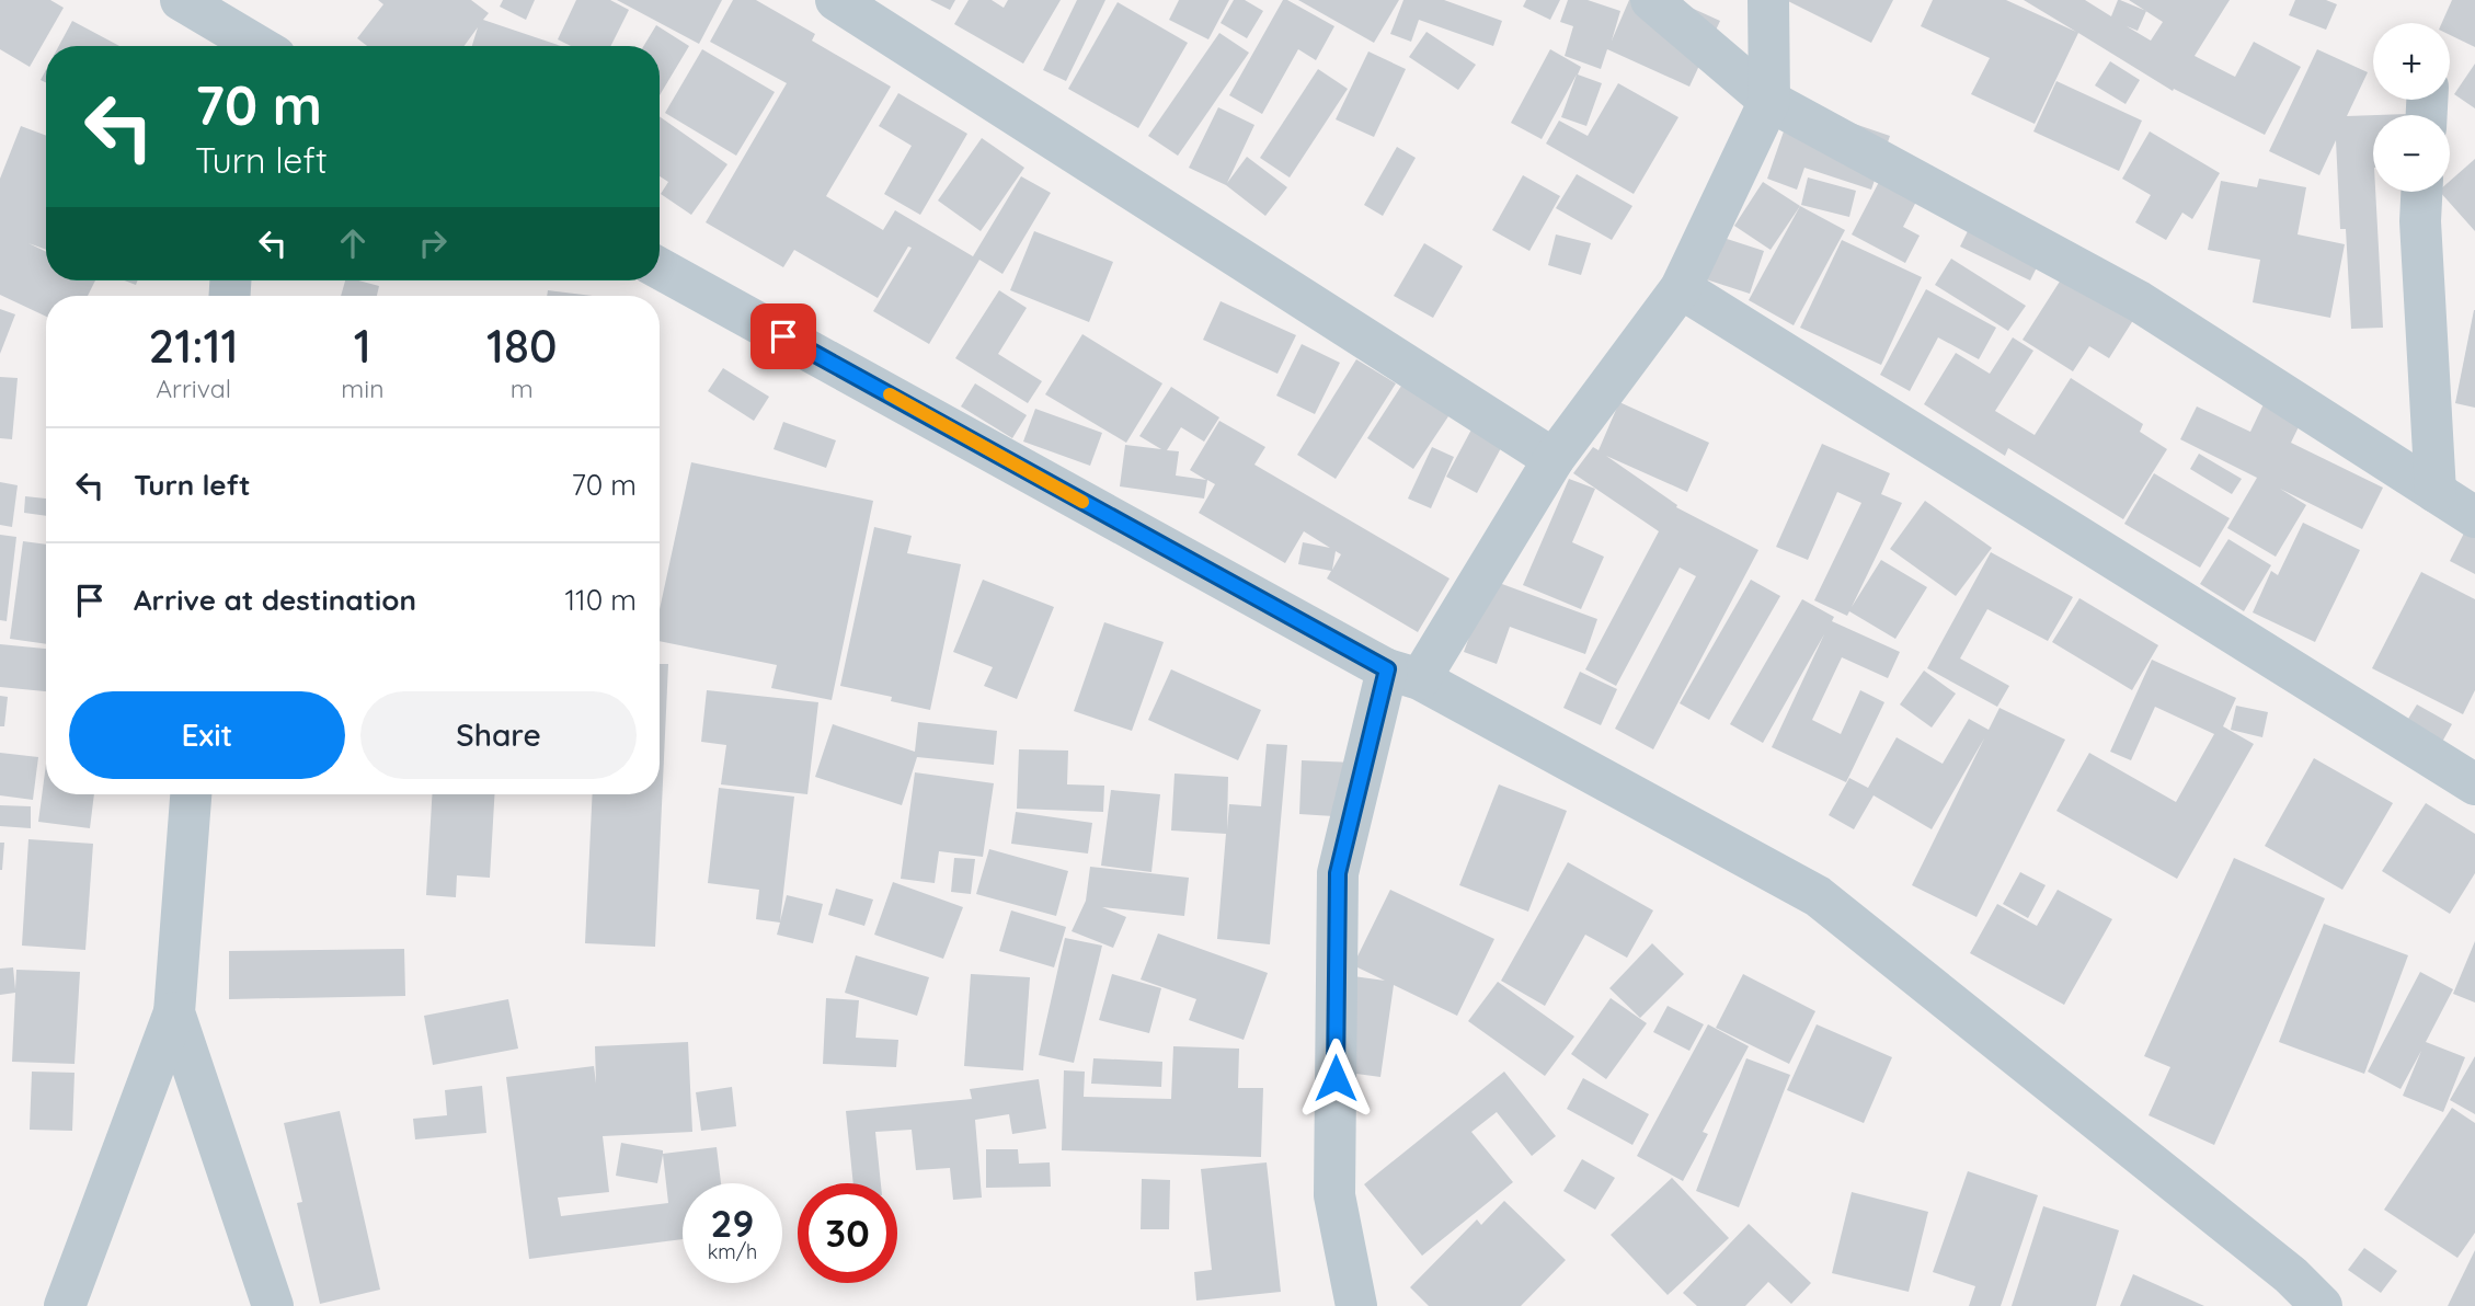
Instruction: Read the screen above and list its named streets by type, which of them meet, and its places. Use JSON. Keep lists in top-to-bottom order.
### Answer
{
  "page": {
    "map_buttons": ["+", "−"],
    "turn": ["70 m", "Turn left"],
    "eta": [
      "21:11",
      "Arrival",
      "1",
      "min",
      "180",
      "m"
    ],
    "list": [
      {
        "name": "Turn left",
        "value": "70 m"
      },
      {
        "name": "Arrive at destination",
        "value": "110 m"
      }
    ],
    "buttons": ["Exit", "Share"],
    "speed": "29 km/h",
    "limit": "30"
  }
}
